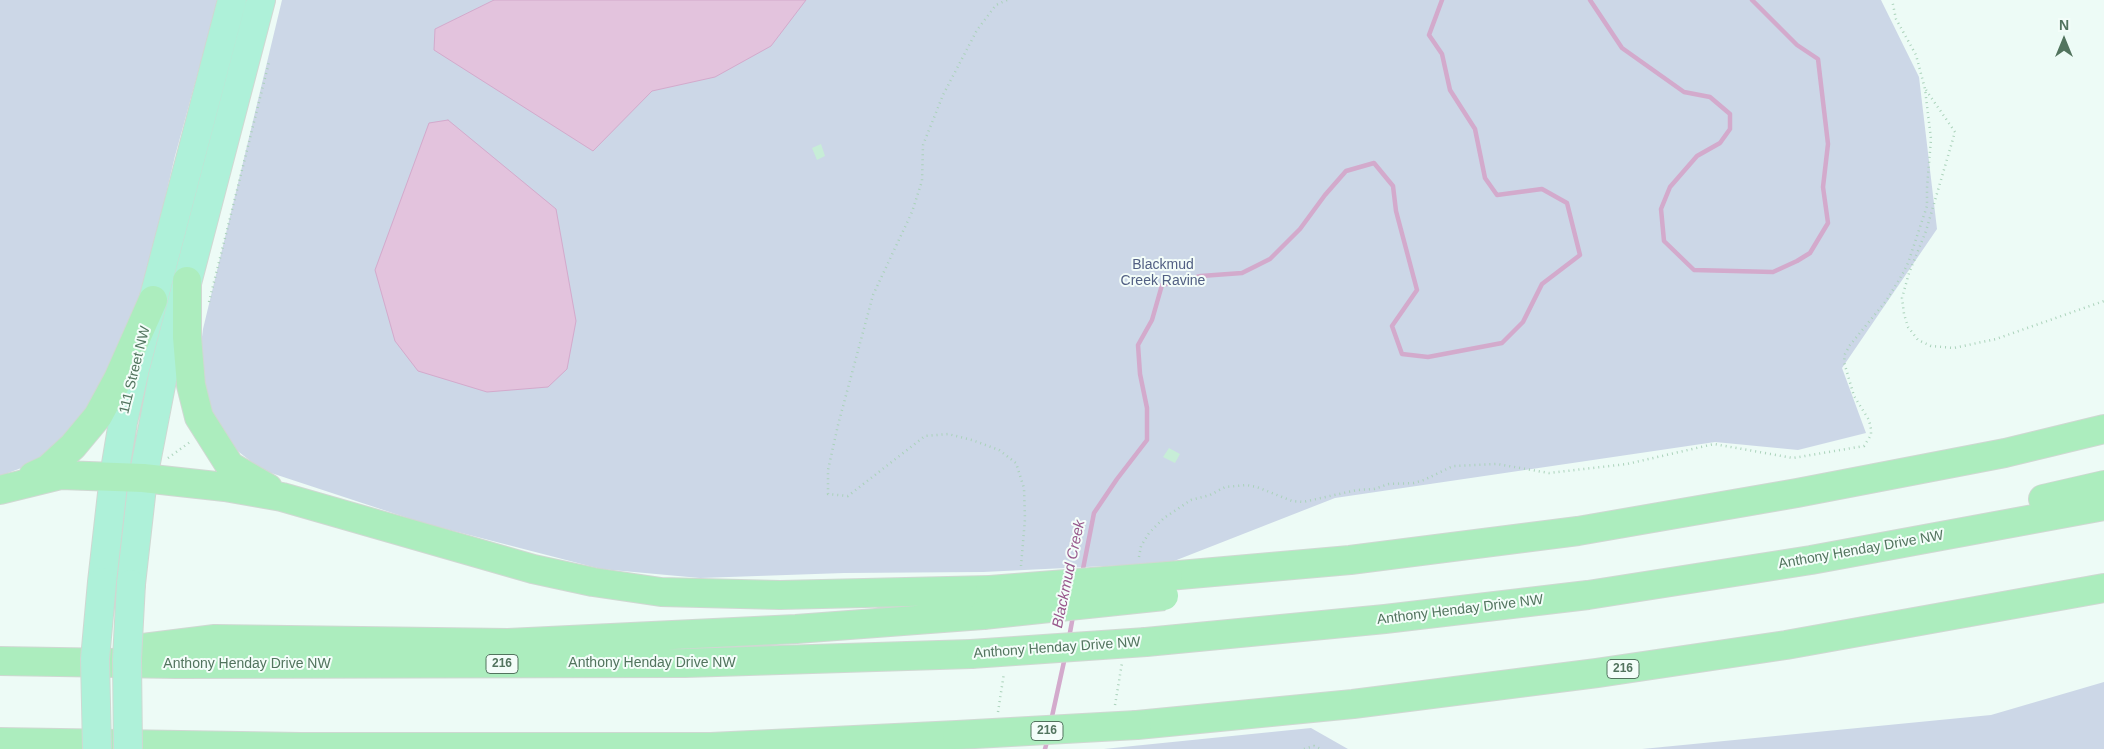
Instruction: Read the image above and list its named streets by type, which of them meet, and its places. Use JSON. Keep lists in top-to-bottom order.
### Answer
{
  "streets": {
    "highway": ["Anthony Henday Drive NW", "216"],
    "main road": ["111 Street NW"]
  },
  "water": ["Blackmud Creek"],
  "parks": ["Blackmud Creek Ravine"],
  "north": "top"
}
